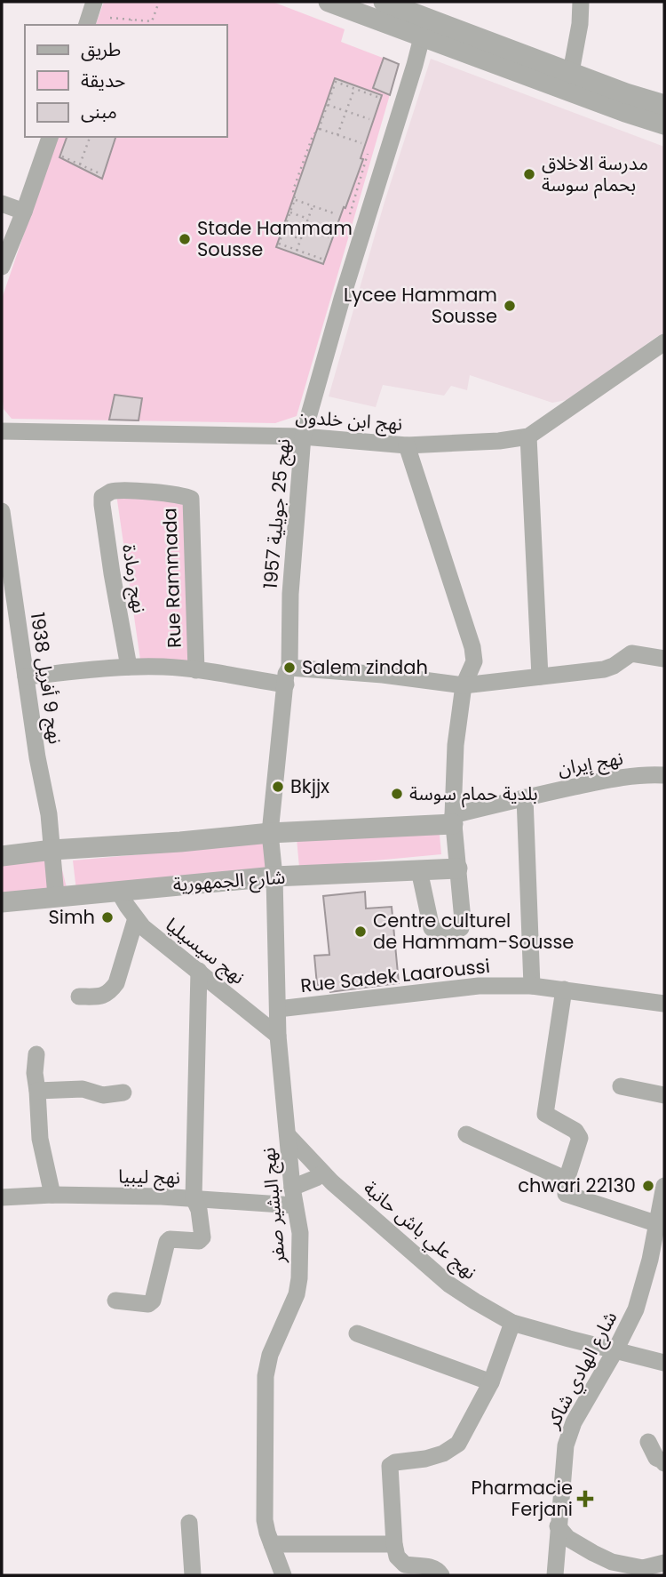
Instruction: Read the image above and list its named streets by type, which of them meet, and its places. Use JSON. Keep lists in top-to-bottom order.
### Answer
{
  "streets": {
    "street": [
      "نهج ابن خلدون",
      "نهج 25 جويلية 1957",
      "Rue Rammada",
      "نهج رمادة",
      "نهج 9 أفريل 1938",
      "نهج إيران",
      "شارع الجمهورية",
      "نهج سيسيليا",
      "Rue Sadek Laaroussi",
      "نهج ليبيا",
      "نهج البشير صفر",
      "نهج علي باش حانبة",
      "شارع الهادي شاكر"
    ]
  },
  "crossings": [
    ["نهج ابن خلدون", "نهج 25 جويلية 1957"],
    ["نهج 25 جويلية 1957", "شارع الجمهورية"],
    ["نهج 25 جويلية 1957", "Rue Sadek Laaroussi"],
    ["نهج 25 جويلية 1957", "نهج البشير صفر"],
    ["Rue Rammada", "نهج رمادة"],
    ["نهج 9 أفريل 1938", "شارع الجمهورية"],
    ["شارع الجمهورية", "نهج سيسيليا"],
    ["نهج سيسيليا", "نهج البشير صفر"],
    ["Rue Sadek Laaroussi", "نهج البشير صفر"],
    ["نهج ليبيا", "نهج البشير صفر"],
    ["نهج البشير صفر", "نهج علي باش حانبة"],
    ["نهج علي باش حانبة", "شارع الهادي شاكر"]
  ],
  "places": {
    "other": [
      "مدرسة الاخلاق بحمام سوسة",
      "Stade Hammam Sousse",
      "Lycee Hammam Sousse",
      "Salem zindah",
      "Bkjjx",
      "بلدية حمام سوسة",
      "Simh",
      "Centre culturel de Hammam-Sousse",
      "chwari 22130"
    ],
    "health": ["Pharmacie Ferjani"]
  },
  "legend": ["طريق", "حديقة", "مبنى"]
}
